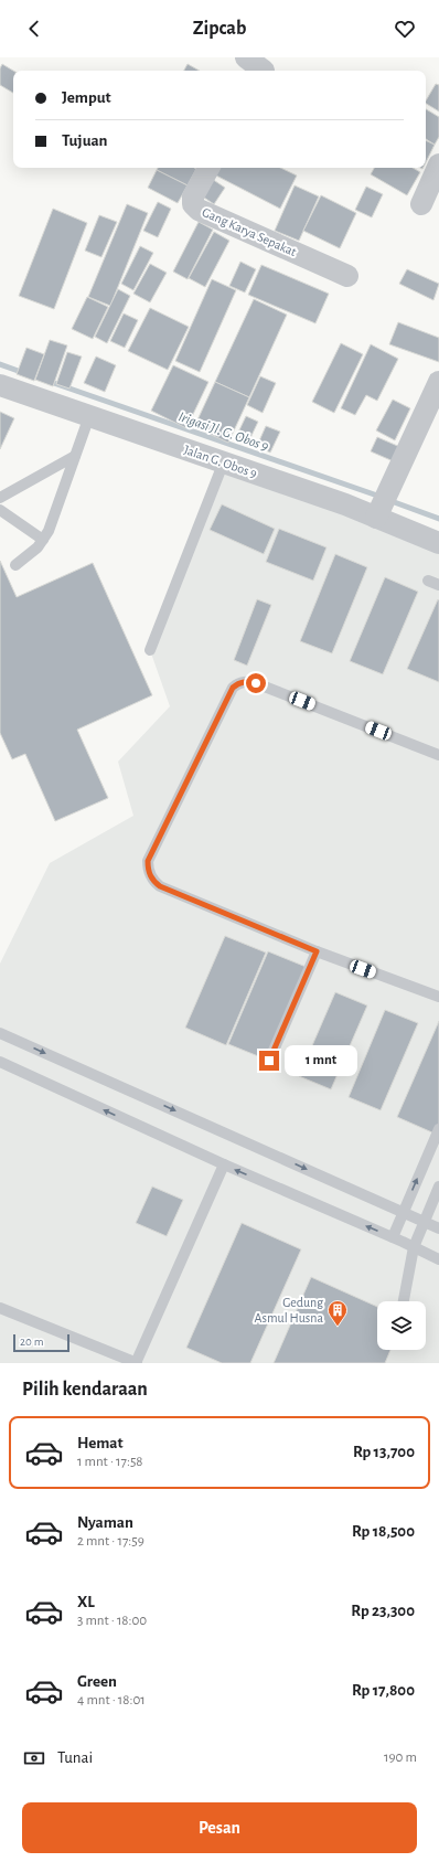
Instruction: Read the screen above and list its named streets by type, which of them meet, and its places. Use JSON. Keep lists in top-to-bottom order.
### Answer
{
  "streets": {
    "street": ["Gang Karya Sepakat", "Jalan G. Obos 9"]
  },
  "water": ["Irigasi Jl. G. Obos 9"],
  "places": {
    "building": ["Gedung Asmul Husna"]
  },
  "scale_bar": "20 m",
  "page": {
    "header": "Zipcab",
    "banner": ["Jemput", "Tujuan"],
    "bubble": "1 mnt",
    "scale": "20 m",
    "heading": "Pilih kendaraan",
    "list": [
      {
        "name": "Hemat",
        "note": "1 mnt · 17:58",
        "value": "Rp 13,700"
      },
      {
        "name": "Nyaman",
        "note": "2 mnt · 17:59",
        "value": "Rp 18,500"
      },
      {
        "name": "XL",
        "note": "3 mnt · 18:00",
        "value": "Rp 23,300"
      },
      {
        "name": "Green",
        "note": "4 mnt · 18:01",
        "value": "Rp 17,800"
      }
    ],
    "pay": ["Tunai", "190 m"],
    "buttons": "Pesan"
  }
}
